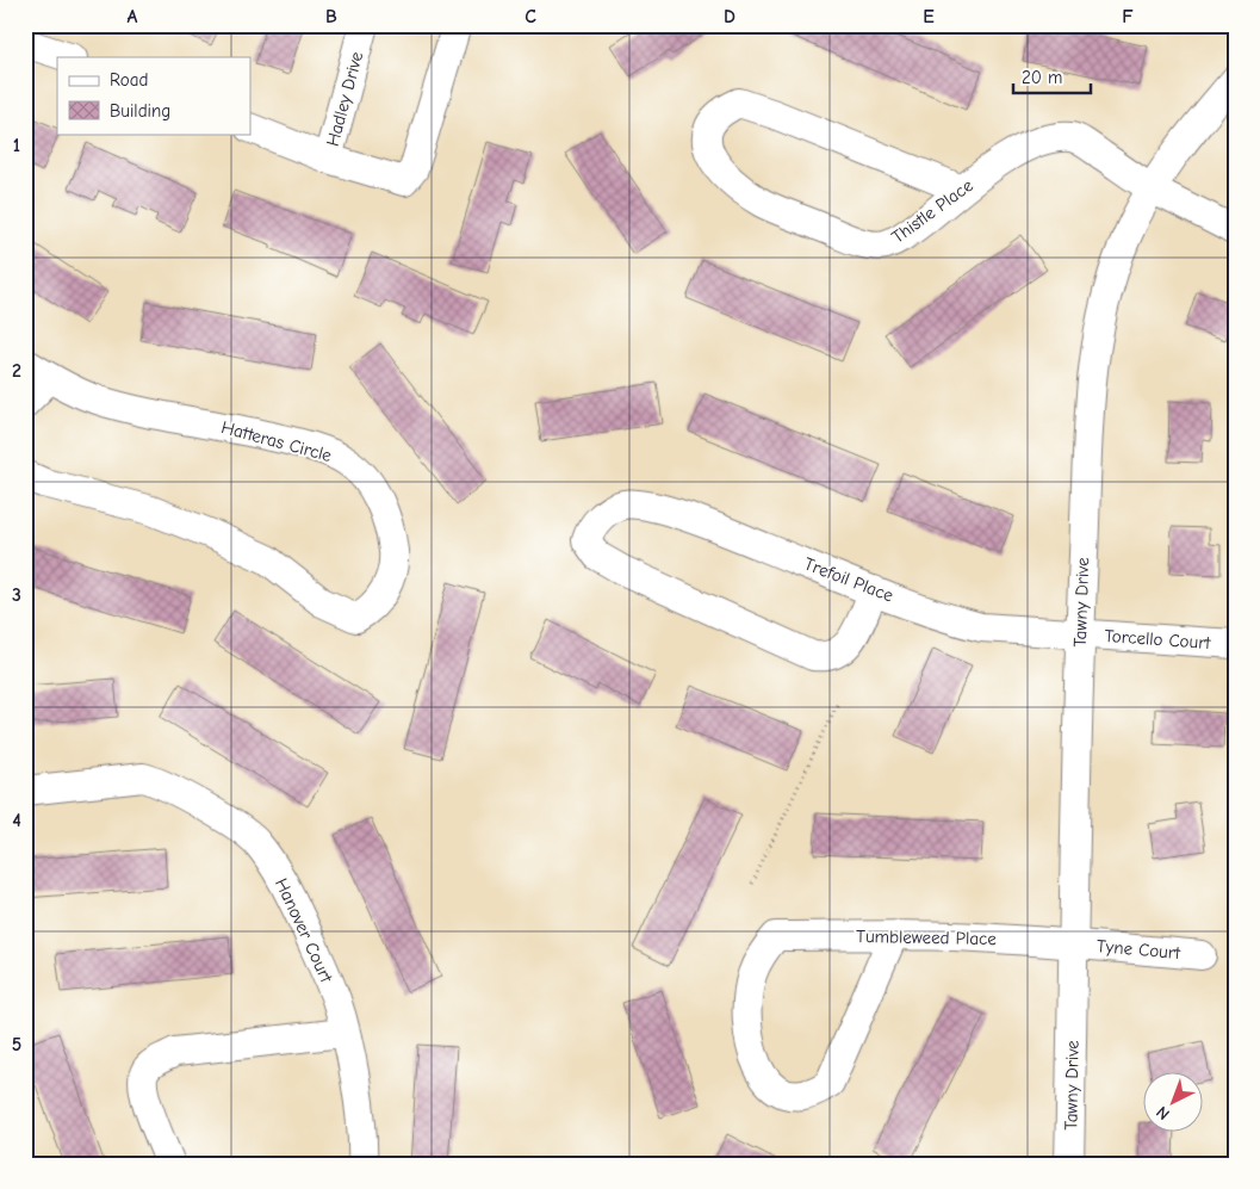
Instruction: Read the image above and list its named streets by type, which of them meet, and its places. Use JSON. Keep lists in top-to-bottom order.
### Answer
{
  "streets": {
    "street": [
      "Hadley Drive",
      "Thistle Place",
      "Hatteras Circle",
      "Trefoil Place",
      "Tawny Drive",
      "Torcello Court",
      "Hanover Court",
      "Tumbleweed Place",
      "Tyne Court"
    ]
  },
  "crossings": [
    ["Thistle Place", "Tawny Drive"],
    ["Trefoil Place", "Tawny Drive"],
    ["Trefoil Place", "Torcello Court"],
    ["Tawny Drive", "Torcello Court"],
    ["Tawny Drive", "Tumbleweed Place"],
    ["Tawny Drive", "Tyne Court"],
    ["Tumbleweed Place", "Tyne Court"]
  ],
  "legend": ["Road", "Building"],
  "scale_bar": "20 m",
  "north": "bottom left",
  "grid": {
    "columns": [
      "A",
      "B",
      "C",
      "D",
      "E",
      "F"
    ],
    "rows": [
      "1",
      "2",
      "3",
      "4",
      "5"
    ]
  }
}
